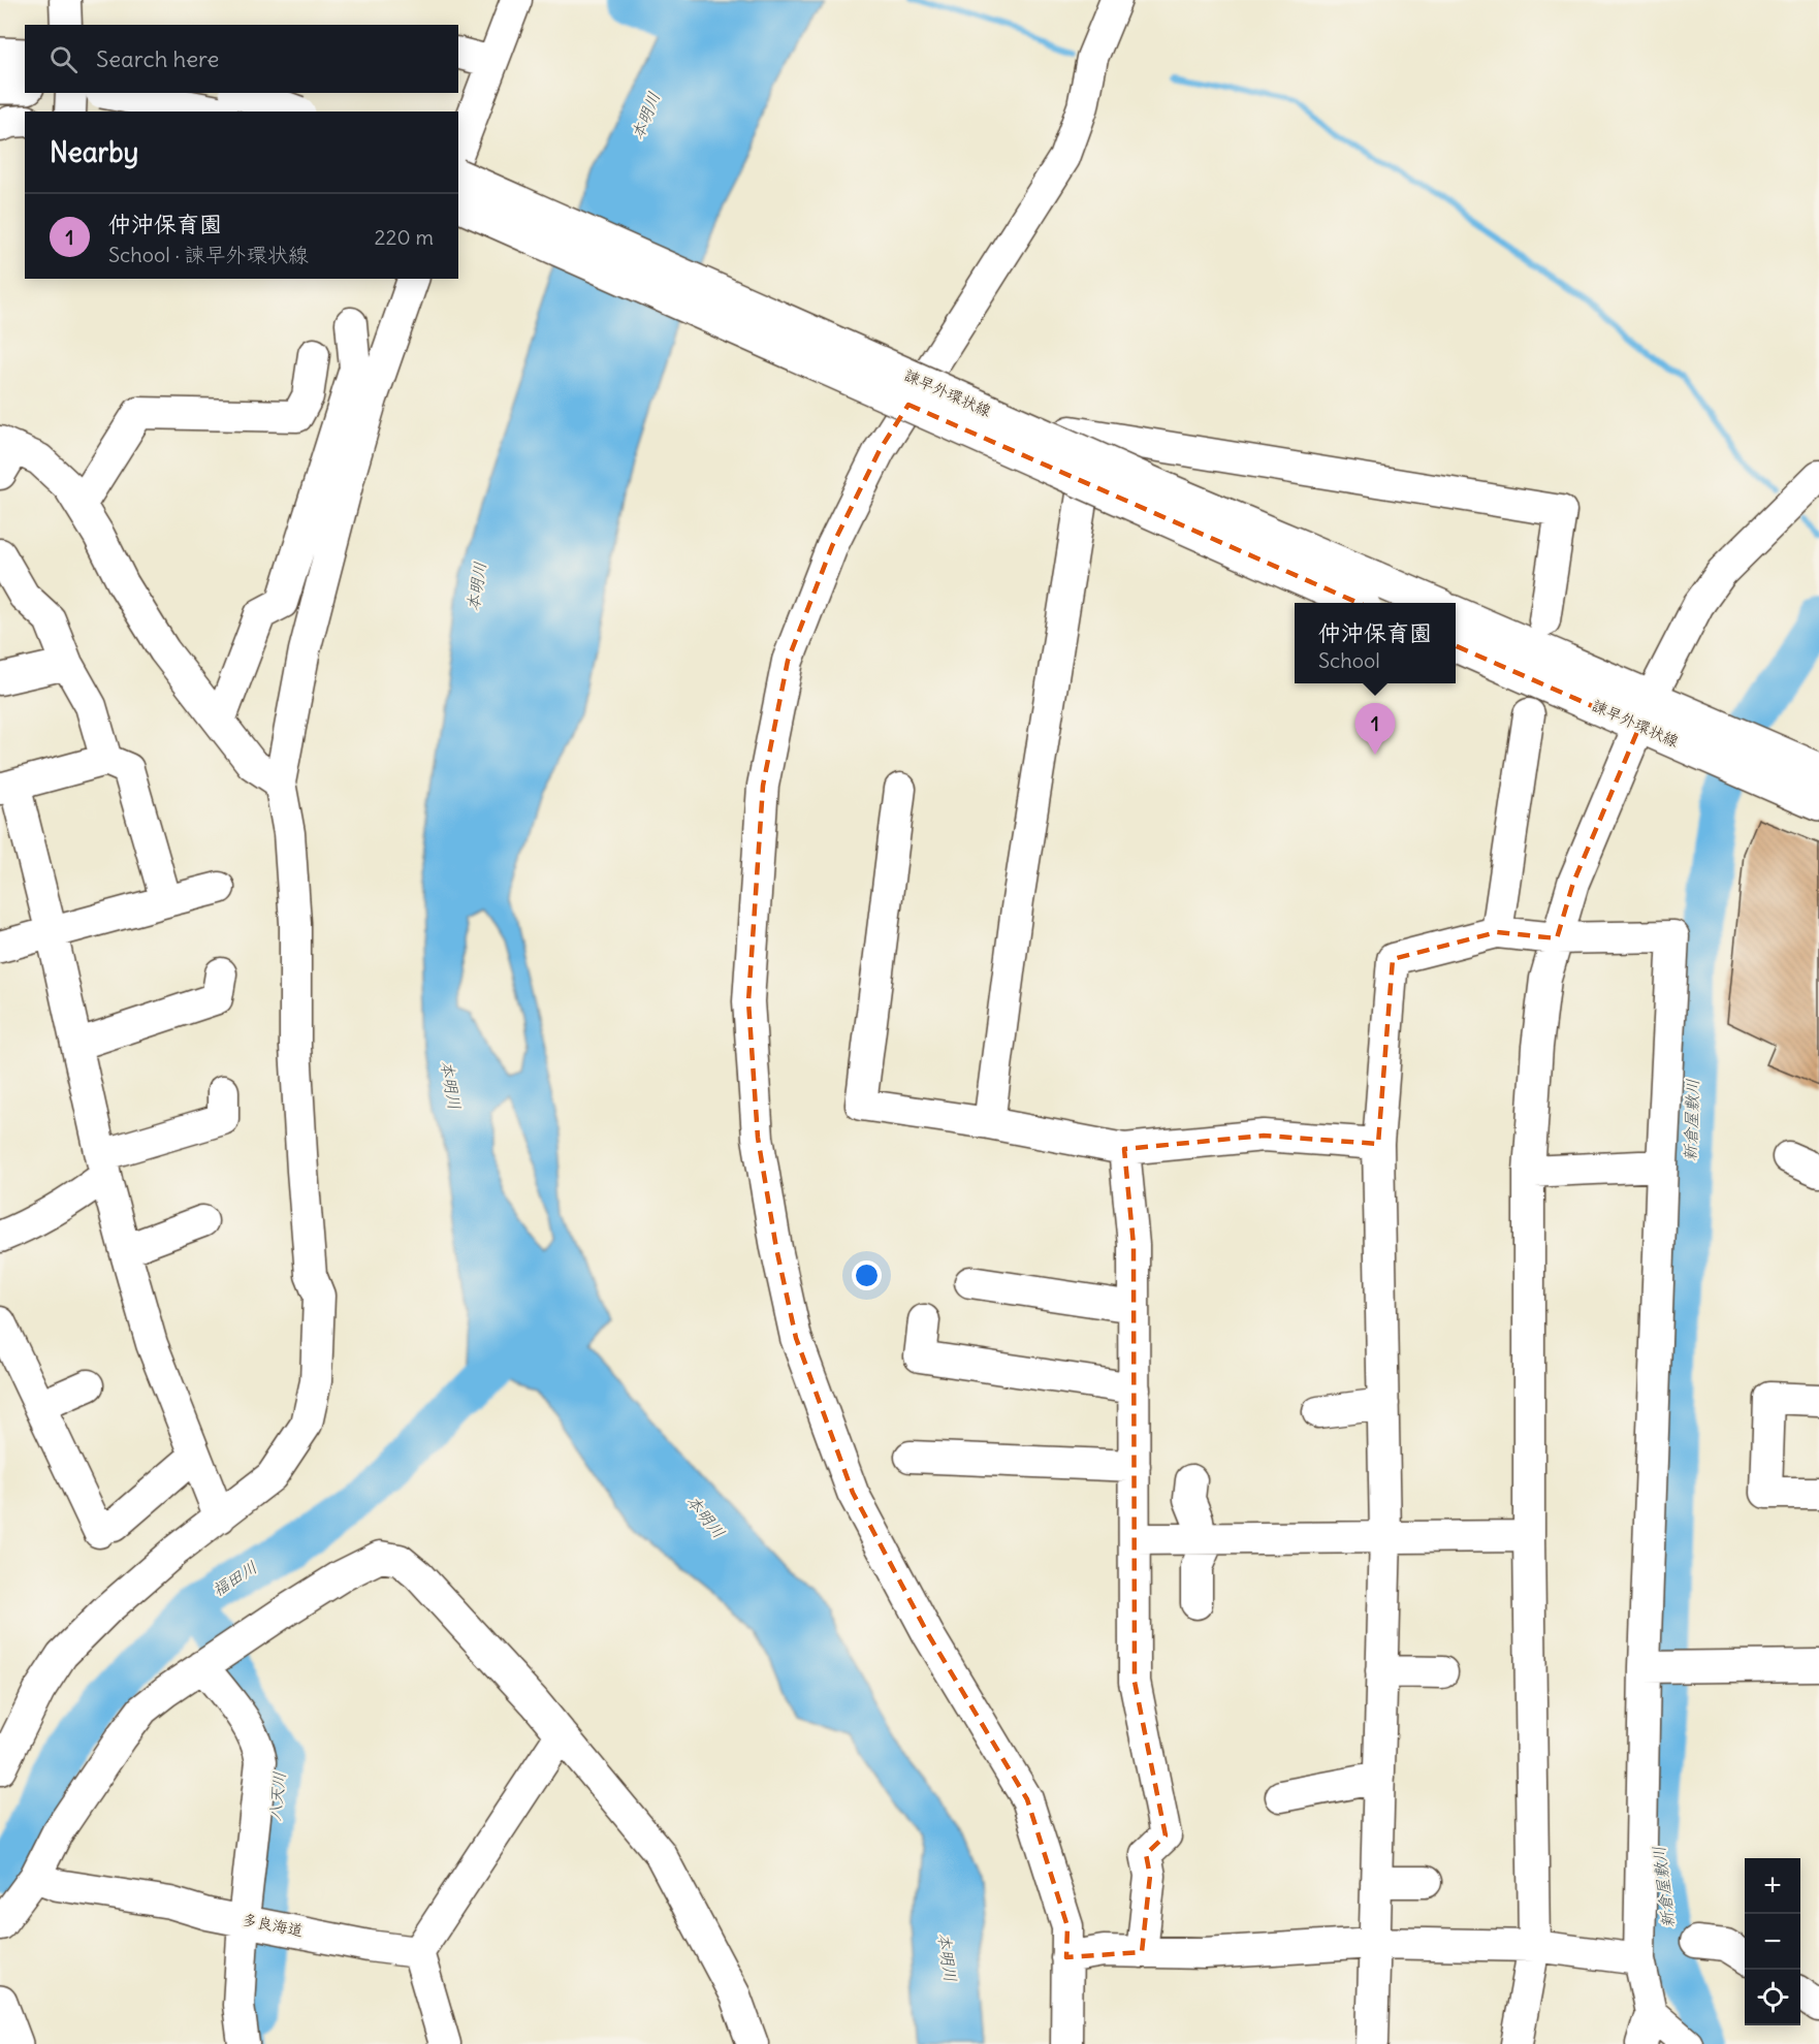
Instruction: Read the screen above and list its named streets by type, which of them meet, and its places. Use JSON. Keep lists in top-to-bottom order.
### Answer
{
  "streets": {
    "main road": ["諫早外環状線"],
    "street": ["多良海道"]
  },
  "water": [
    "本明川",
    "新倉屋敷川",
    "福田川",
    "八天川"
  ],
  "page": {
    "search": "Search here",
    "heading": "Nearby",
    "list": [
      {
        "mark": "1",
        "name": "仲沖保育園",
        "note": "School · 諫早外環状線",
        "value": "220 m"
      }
    ],
    "popup": ["仲沖保育園", "School"],
    "pins": "1",
    "map_buttons": ["+", "−"]
  }
}
